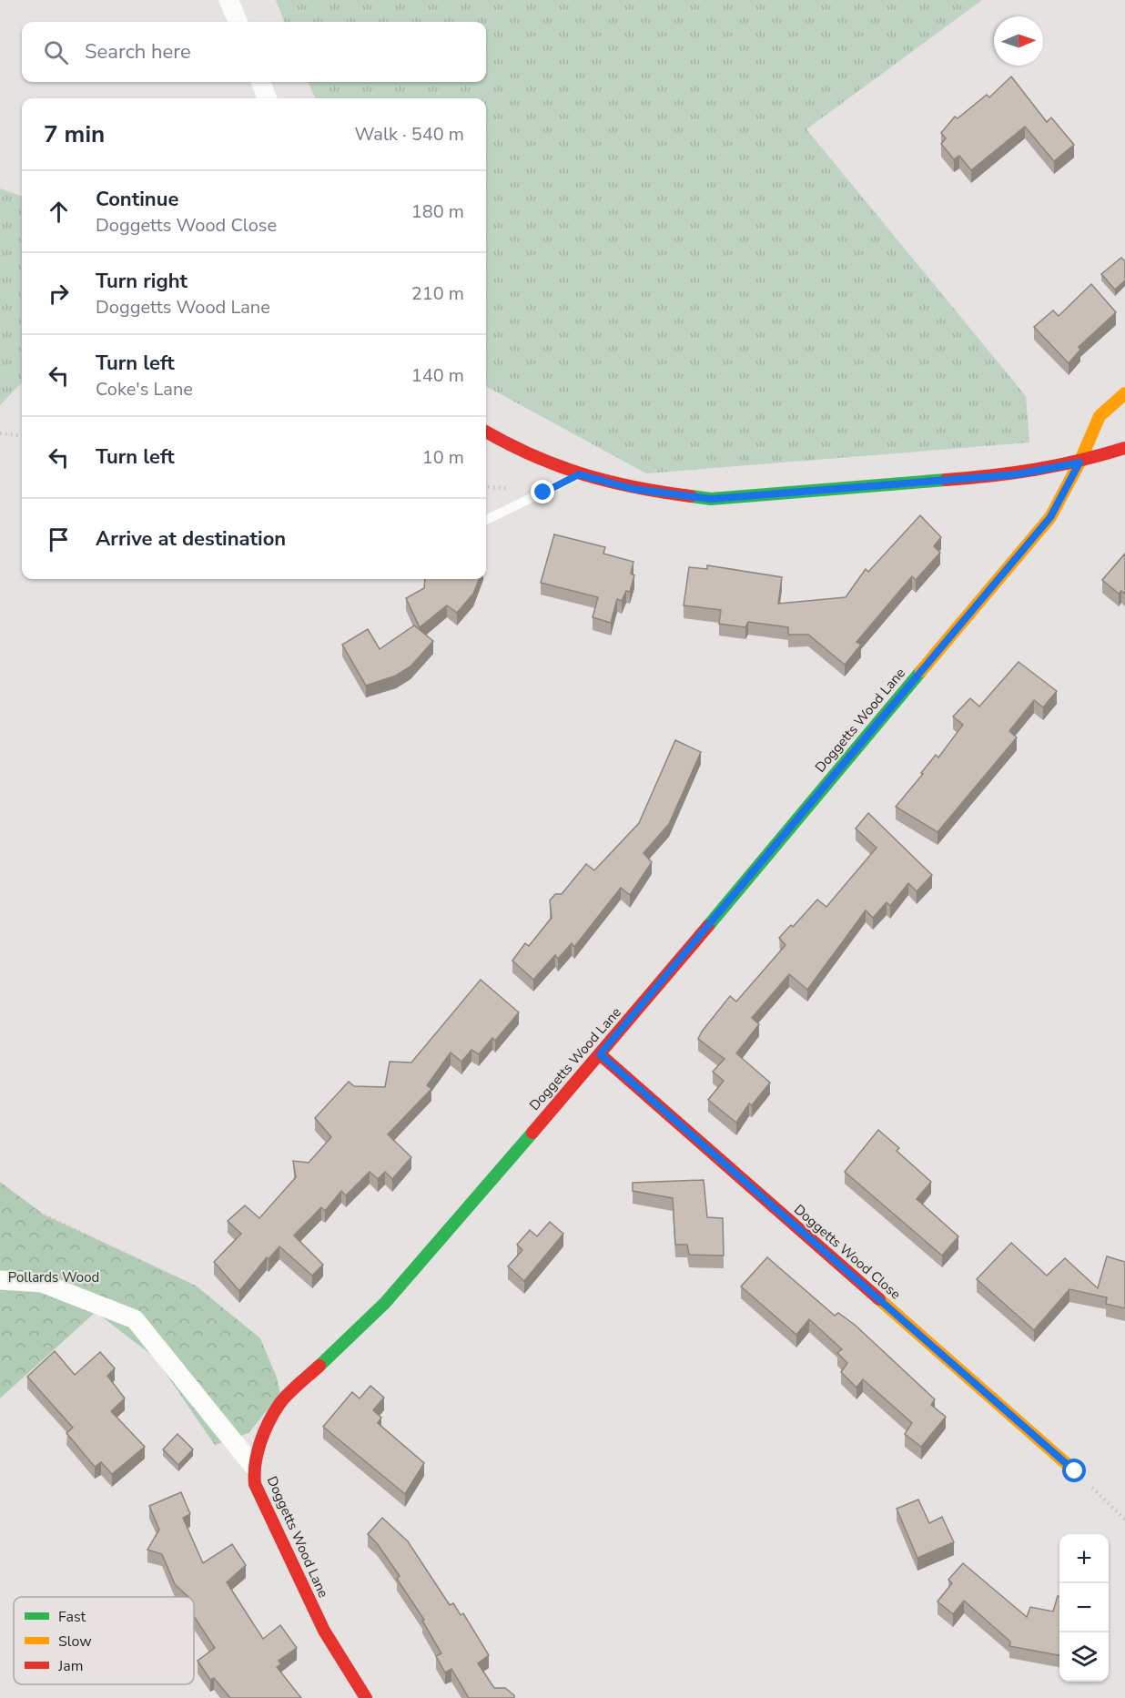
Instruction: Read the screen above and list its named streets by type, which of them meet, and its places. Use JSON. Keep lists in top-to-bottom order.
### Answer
{
  "streets": {
    "street": ["Doggetts Wood Lane", "Doggetts Wood Close"]
  },
  "crossings": [
    ["Doggetts Wood Lane", "Doggetts Wood Close"]
  ],
  "parks": ["Pollards Wood"],
  "legend": ["Fast", "Slow", "Jam"],
  "north": "right",
  "page": {
    "search": "Search here",
    "heading": ["7 min", "Walk · 540 m"],
    "list": [
      ["Continue", "Doggetts Wood Close", "180 m"],
      ["Turn right", "Doggetts Wood Lane", "210 m"],
      ["Turn left", "Coke's Lane", "140 m"],
      ["Turn left", "10 m"],
      "Arrive at destination"
    ],
    "map_buttons": ["+", "−"]
  }
}
